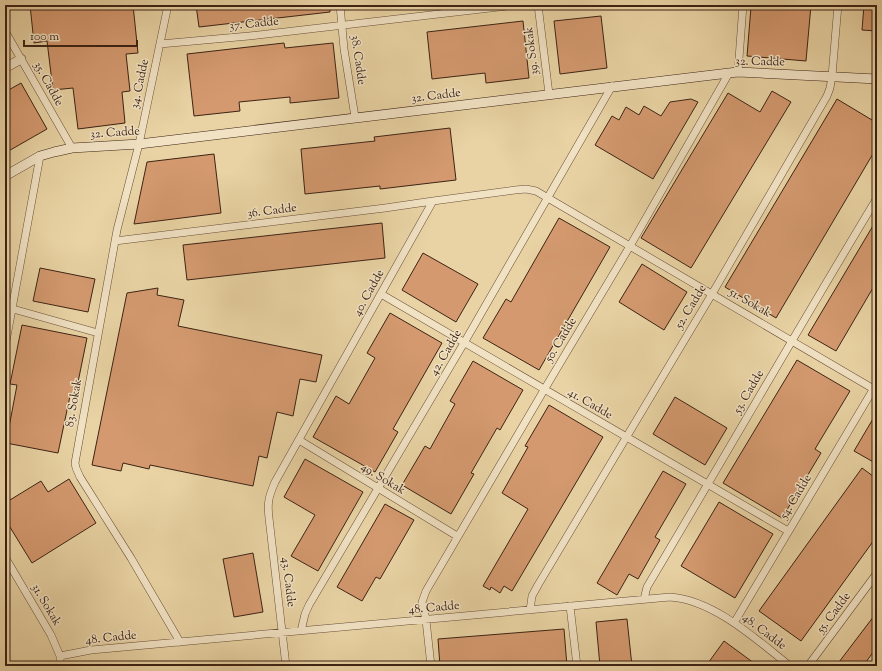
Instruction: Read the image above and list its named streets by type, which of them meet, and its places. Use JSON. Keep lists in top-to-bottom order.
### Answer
{
  "streets": {
    "street": [
      "37. Cadde",
      "39. Sokak",
      "38. Cadde",
      "32. Cadde",
      "35. Cadde",
      "34. Cadde",
      "36. Cadde",
      "40. Cadde",
      "51. Sokak",
      "52. Cadde",
      "50. Cadde",
      "42. Cadde",
      "53. Cadde",
      "83. Sokak",
      "41. Cadde",
      "49. Sokak",
      "54. Cadde",
      "43. Cadde",
      "31. Sokak",
      "48. Cadde",
      "55. Cadde"
    ]
  },
  "crossings": [
    ["37. Cadde", "38. Cadde"],
    ["37. Cadde", "34. Cadde"],
    ["39. Sokak", "32. Cadde"],
    ["38. Cadde", "32. Cadde"],
    ["32. Cadde", "35. Cadde"],
    ["32. Cadde", "34. Cadde"],
    ["32. Cadde", "52. Cadde"],
    ["32. Cadde", "50. Cadde"],
    ["32. Cadde", "42. Cadde"],
    ["32. Cadde", "83. Sokak"],
    ["34. Cadde", "83. Sokak"],
    ["36. Cadde", "40. Cadde"],
    ["36. Cadde", "83. Sokak"],
    ["40. Cadde", "41. Cadde"],
    ["40. Cadde", "49. Sokak"],
    ["40. Cadde", "43. Cadde"],
    ["51. Sokak", "52. Cadde"],
    ["51. Sokak", "50. Cadde"],
    ["51. Sokak", "42. Cadde"],
    ["51. Sokak", "53. Cadde"],
    ["51. Sokak", "54. Cadde"],
    ["52. Cadde", "41. Cadde"],
    ["52. Cadde", "48. Cadde"],
    ["50. Cadde", "41. Cadde"],
    ["50. Cadde", "49. Sokak"],
    ["50. Cadde", "48. Cadde"],
    ["42. Cadde", "41. Cadde"],
    ["42. Cadde", "49. Sokak"],
    ["42. Cadde", "48. Cadde"],
    ["53. Cadde", "41. Cadde"],
    ["53. Cadde", "48. Cadde"],
    ["83. Sokak", "48. Cadde"],
    ["41. Cadde", "54. Cadde"],
    ["54. Cadde", "48. Cadde"],
    ["43. Cadde", "48. Cadde"],
    ["31. Sokak", "48. Cadde"]
  ],
  "scale_bar": "100 m"
}
